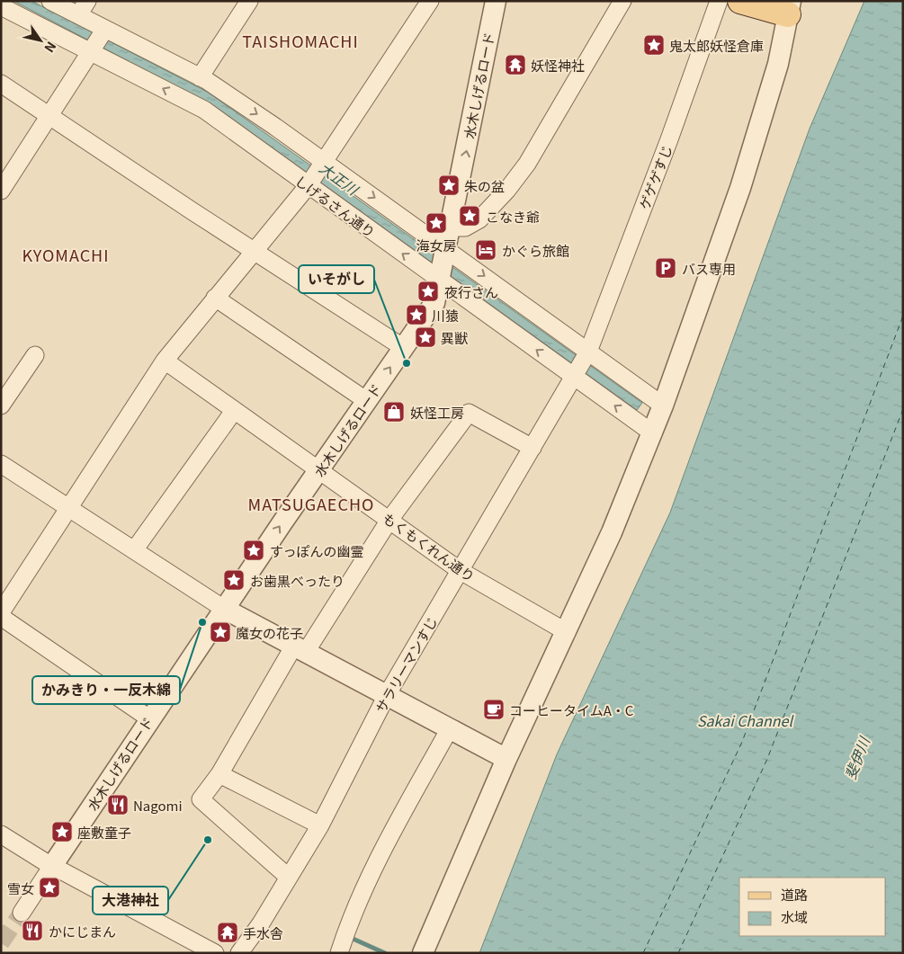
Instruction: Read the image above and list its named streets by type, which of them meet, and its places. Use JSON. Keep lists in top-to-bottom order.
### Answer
{
  "streets": {
    "street": [
      "水木しげるロード",
      "ゲゲゲすじ",
      "しげるさん通り",
      "もくもくれん通り",
      "サラリーマンすじ"
    ]
  },
  "crossings": [
    ["水木しげるロード", "しげるさん通り"],
    ["水木しげるロード", "もくもくれん通り"],
    ["ゲゲゲすじ", "しげるさん通り"],
    ["ゲゲゲすじ", "サラリーマンすじ"],
    ["しげるさん通り", "サラリーマンすじ"],
    ["もくもくれん通り", "サラリーマンすじ"]
  ],
  "districts": ["TAISHOMACHI", "KYOMACHI", "MATSUGAECHO"],
  "water": ["大正川", "Sakai Channel", "斐伊川"],
  "places": {
    "place": [
      "鬼太郎妖怪倉庫",
      "朱の盆",
      "こなき爺",
      "海女房",
      "夜行さん",
      "川猿",
      "異獣",
      "すっぽんの幽霊",
      "お歯黒べったり",
      "魔女の花子",
      "座敷童子",
      "雪女"
    ],
    "temple": ["妖怪神社", "手水舎"],
    "hotel": ["かぐら旅館"],
    "parking": ["バス専用"],
    "other": ["いそがし", "かみきり・一反木綿", "大港神社"],
    "shop": ["妖怪工房"],
    "cafe": ["コーヒータイムA・C"],
    "restaurant": ["Nagomi", "かにじまん"]
  },
  "legend": ["道路", "水域"],
  "north": "bottom right"
}
